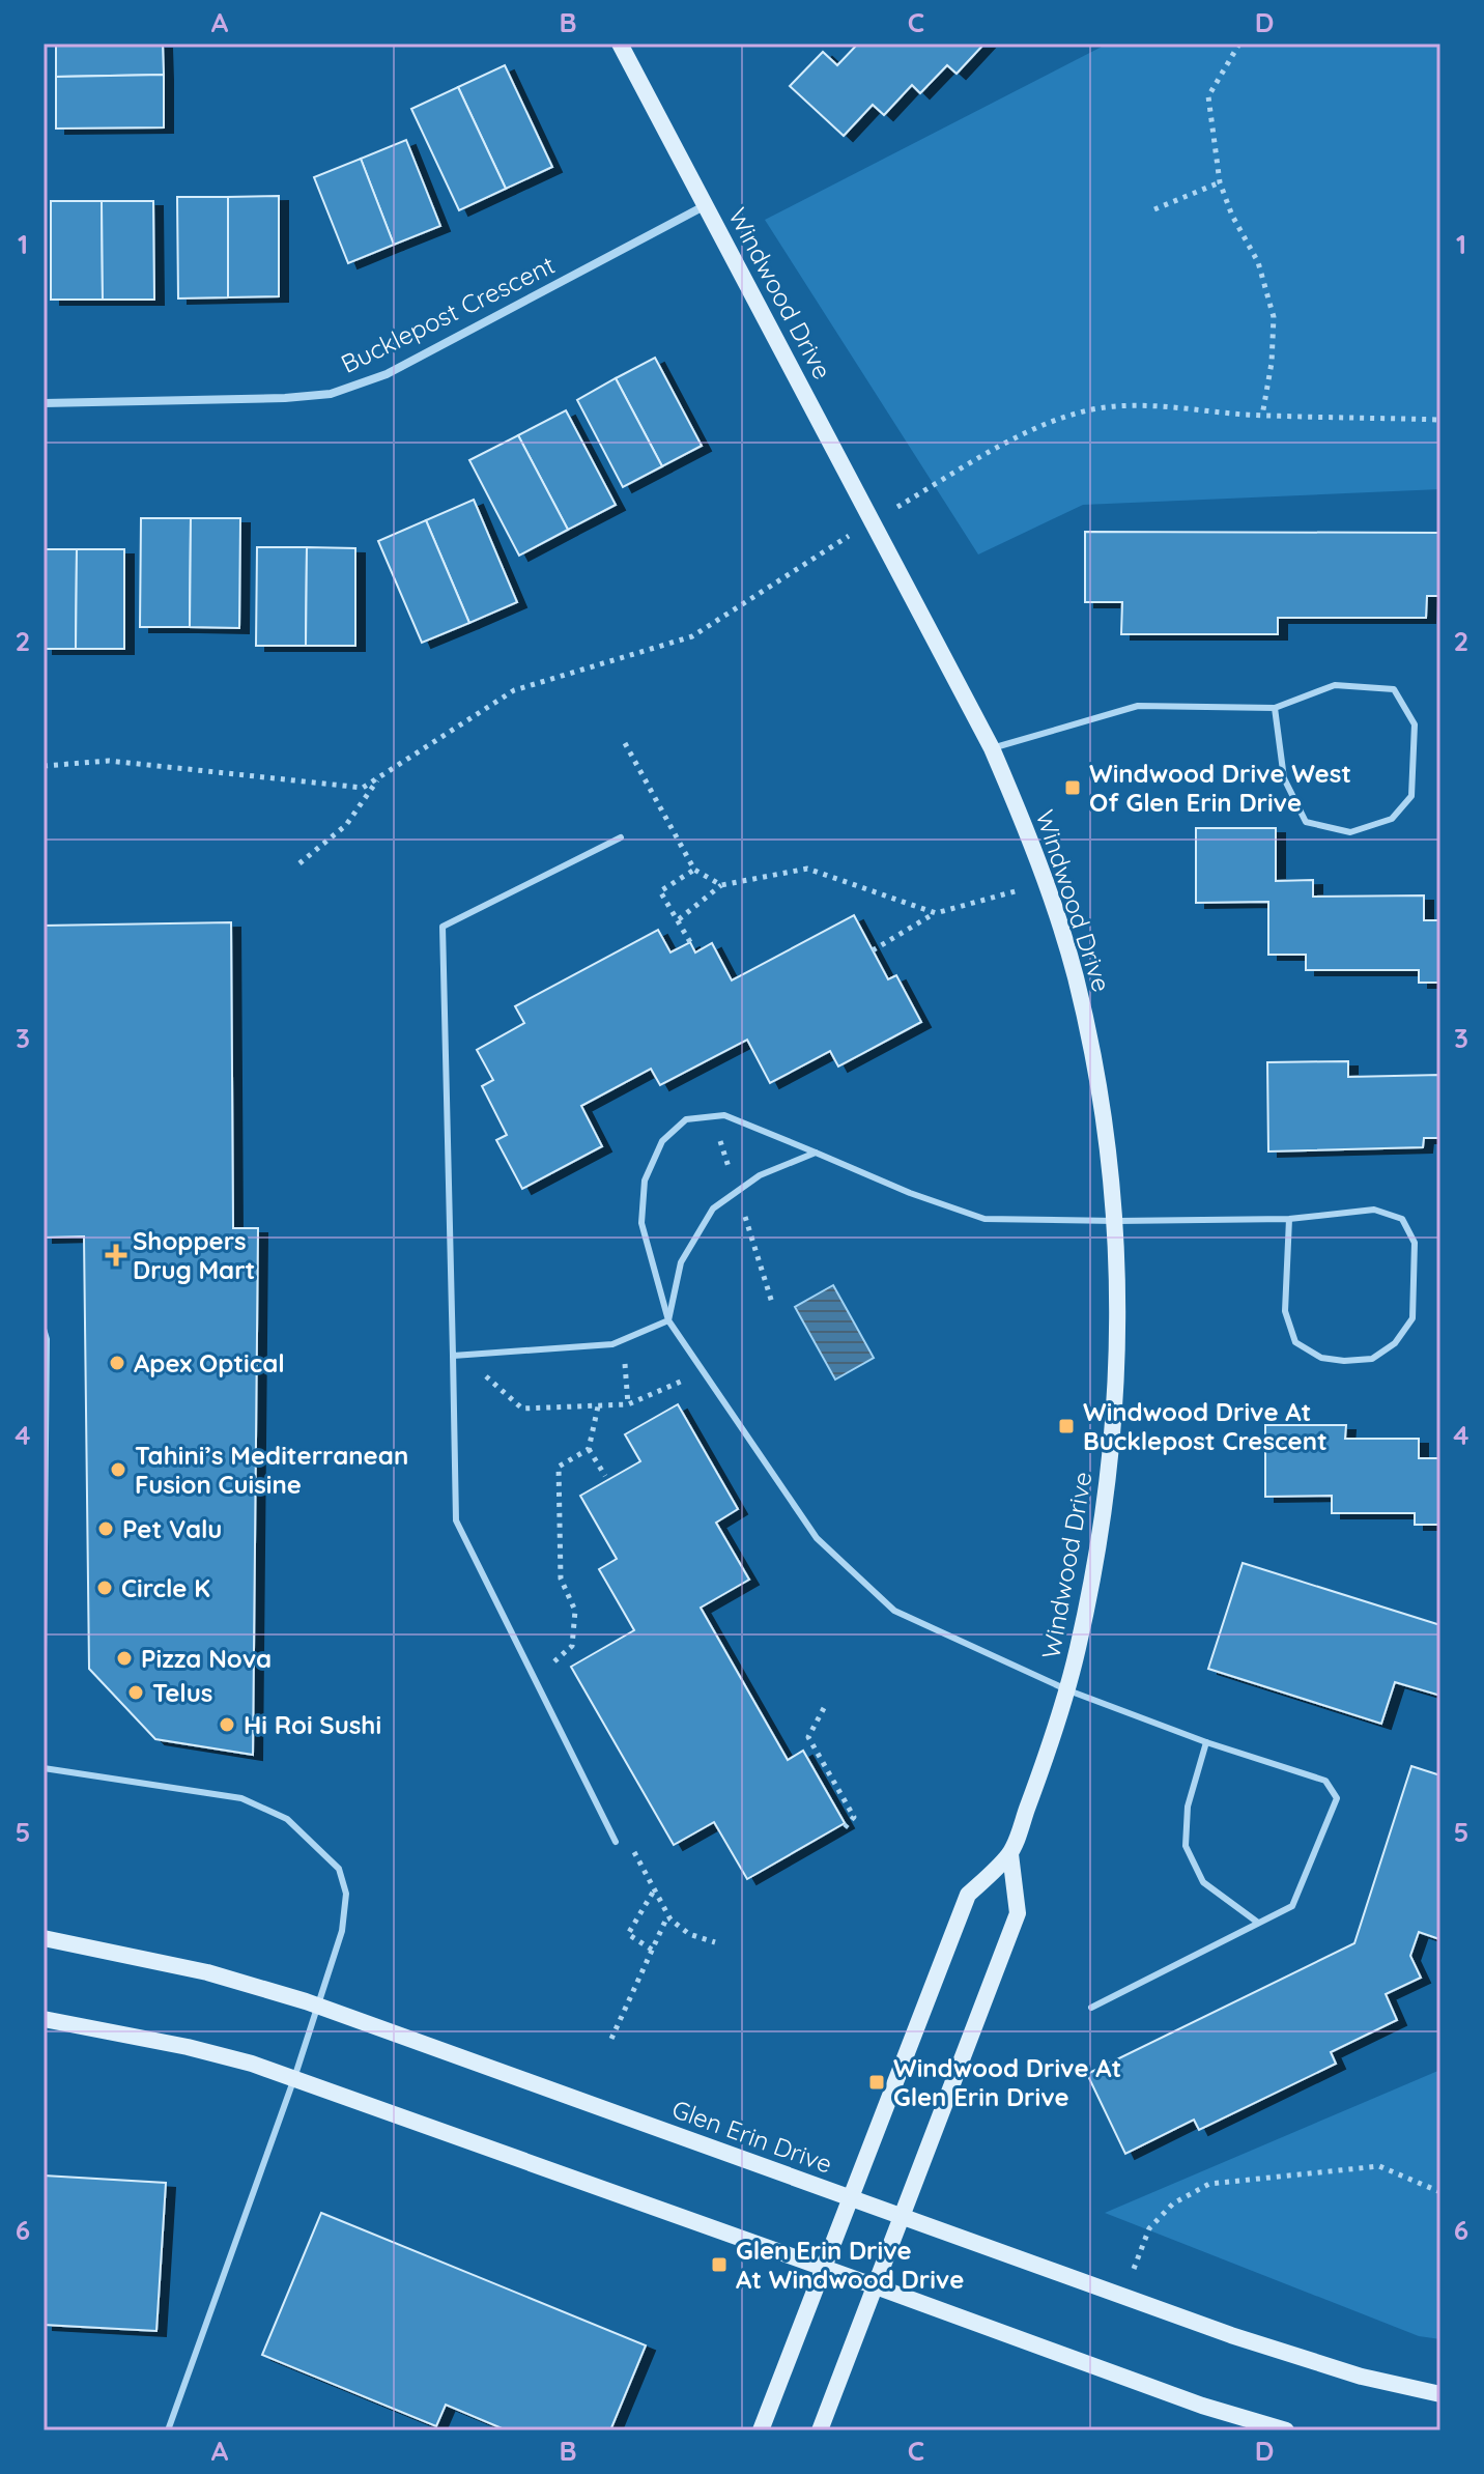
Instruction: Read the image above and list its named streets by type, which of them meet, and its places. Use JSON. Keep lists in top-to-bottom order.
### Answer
{
  "streets": {
    "street": ["Windwood Drive", "Bucklepost Crescent", "Glen Erin Drive"]
  },
  "crossings": [
    ["Windwood Drive", "Bucklepost Crescent"],
    ["Windwood Drive", "Glen Erin Drive"]
  ],
  "places": {
    "transit": [
      "Windwood Drive West Of Glen Erin Drive",
      "Windwood Drive At Bucklepost Crescent",
      "Windwood Drive At Glen Erin Drive",
      "Glen Erin Drive At Windwood Drive"
    ],
    "health": ["Shoppers Drug Mart"],
    "other": [
      "Apex Optical",
      "Tahini’s Mediterranean Fusion Cuisine",
      "Pet Valu",
      "Circle K",
      "Pizza Nova",
      "Telus",
      "Hi Roi Sushi"
    ]
  },
  "grid": {
    "columns": [
      "A",
      "B",
      "C",
      "D"
    ],
    "rows": [
      "1",
      "2",
      "3",
      "4",
      "5",
      "6"
    ]
  }
}
